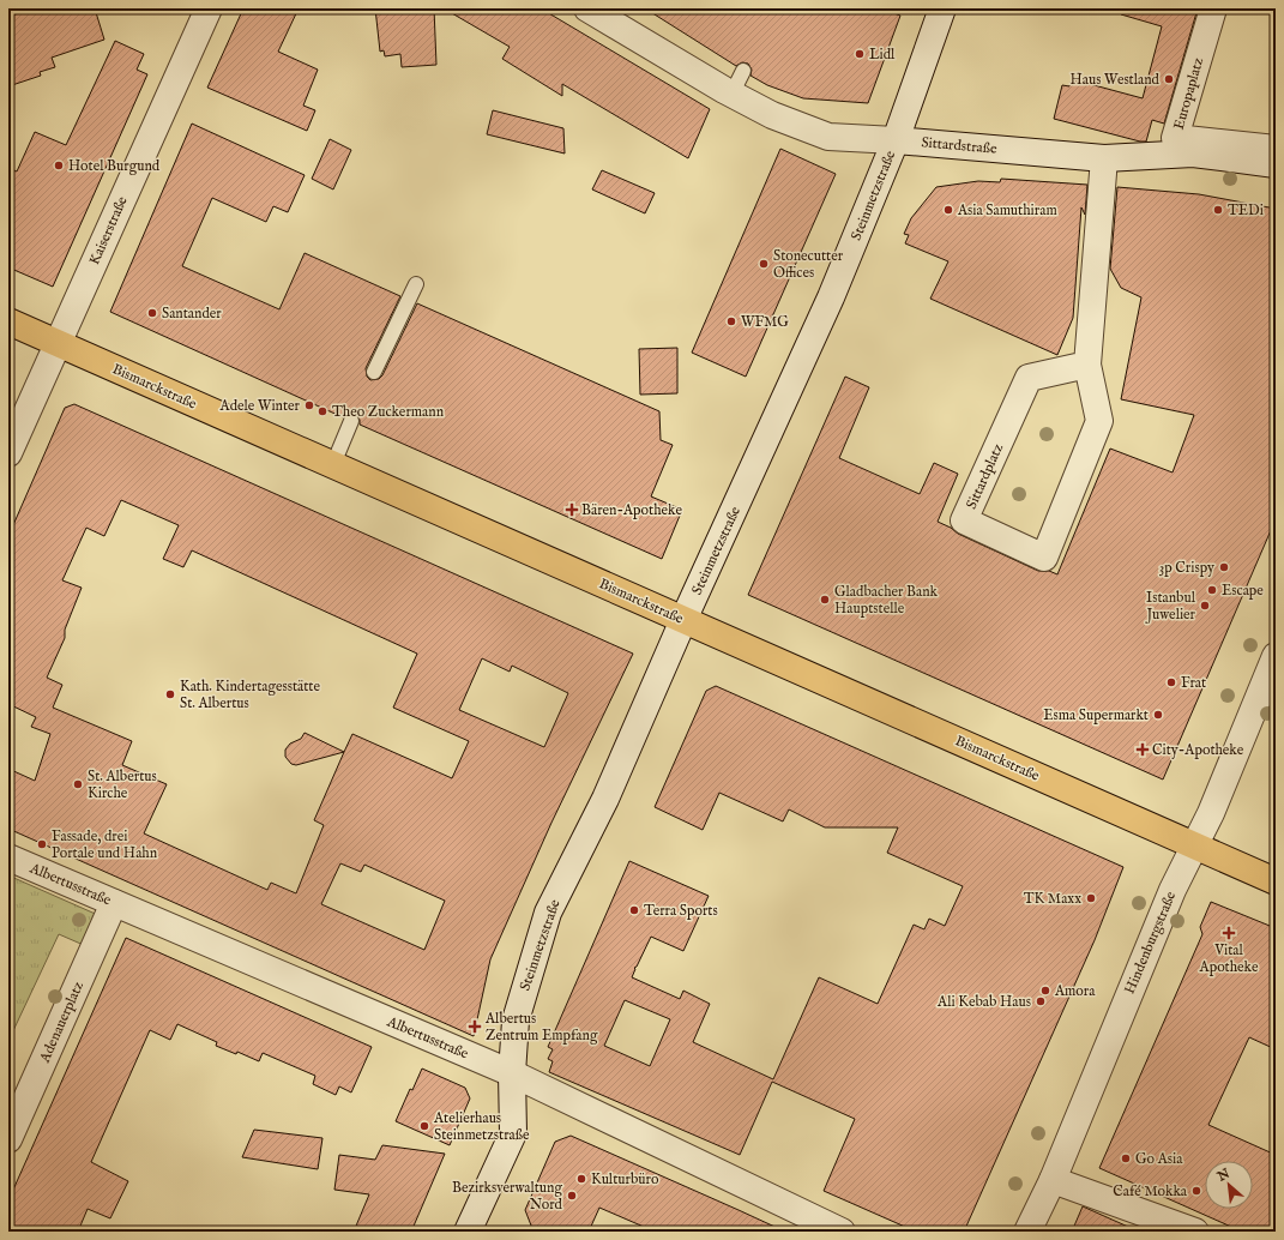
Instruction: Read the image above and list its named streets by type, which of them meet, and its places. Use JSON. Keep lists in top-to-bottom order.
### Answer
{
  "streets": {
    "main road": ["Bismarckstraße"],
    "street": [
      "Europaplatz",
      "Sittardstraße",
      "Steinmetzstraße",
      "Kaiserstraße",
      "Sittardplatz",
      "Albertusstraße",
      "Hindenburgstraße",
      "Adenauerplatz"
    ]
  },
  "crossings": [
    ["Sittardstraße", "Steinmetzstraße"],
    ["Sittardstraße", "Sittardplatz"],
    ["Steinmetzstraße", "Bismarckstraße"],
    ["Steinmetzstraße", "Albertusstraße"],
    ["Kaiserstraße", "Bismarckstraße"],
    ["Bismarckstraße", "Hindenburgstraße"],
    ["Albertusstraße", "Adenauerplatz"]
  ],
  "places": {
    "other": [
      "Lidl",
      "Haus Westland",
      "Hotel Burgund",
      "Asia Samuthiram",
      "TEDi",
      "Stonecutter Offices",
      "Santander",
      "WFMG",
      "Adele Winter",
      "Theo Zuckermann",
      "3p Crispy",
      "Escape",
      "Gladbacher Bank Hauptstelle",
      "Istanbul Juwelier",
      "Frat",
      "Kath. Kindertagesstätte St. Albertus",
      "Esma Supermarkt",
      "St. Albertus Kirche",
      "Fassade, drei Portale und Hahn",
      "TK Maxx",
      "Terra Sports",
      "Amora",
      "Ali Kebab Haus",
      "Atelierhaus Steinmetzstraße",
      "Go Asia",
      "Kulturbüro",
      "Café Mokka",
      "Bezirksverwaltung Nord"
    ],
    "health": [
      "Bären-Apotheke",
      "City-Apotheke",
      "Vital Apotheke",
      "Albertus Zentrum Empfang"
    ]
  },
  "north": "top left"
}
